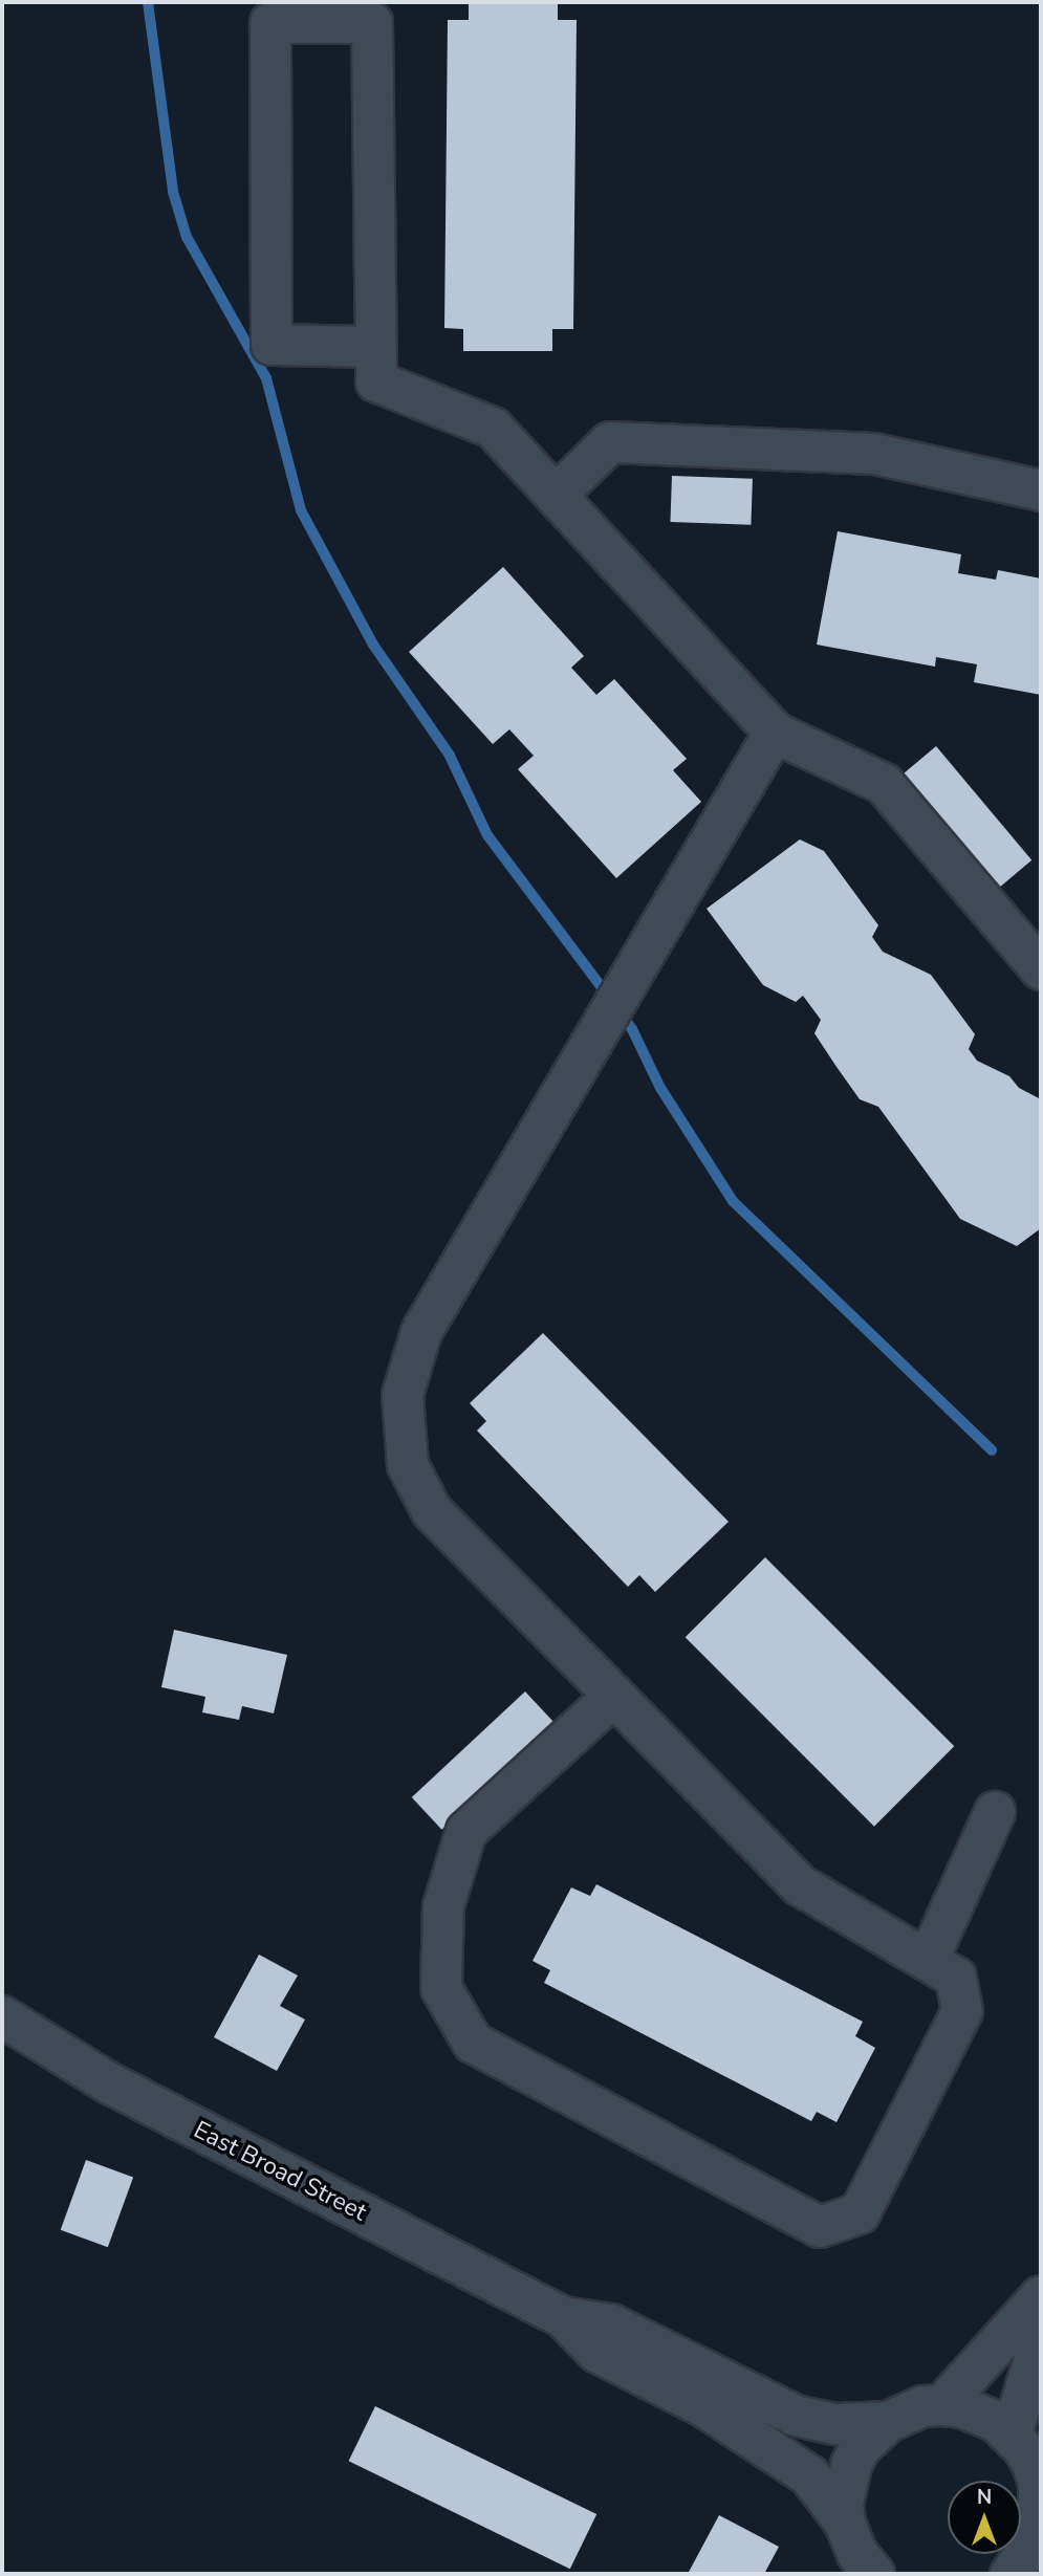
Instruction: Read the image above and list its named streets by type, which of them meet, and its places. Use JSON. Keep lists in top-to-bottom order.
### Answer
{
  "streets": {
    "street": ["East Broad Street"]
  },
  "north": "top"
}
